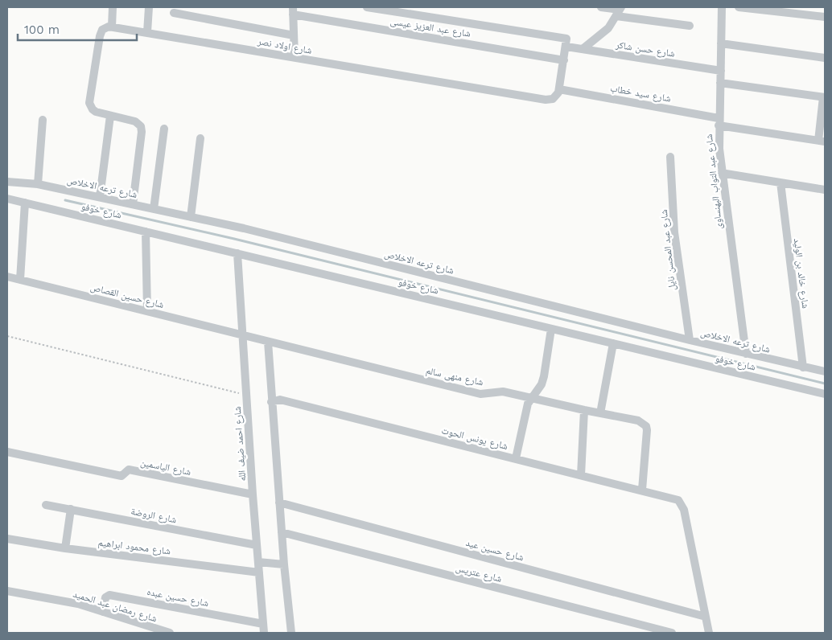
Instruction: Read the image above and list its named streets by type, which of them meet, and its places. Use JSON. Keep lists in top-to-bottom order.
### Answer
{
  "streets": {
    "street": [
      "شارع عبد العزيز عيسى",
      "شارع اولاد نصر",
      "شارع حسن شاكر",
      "شارع سيد خطاب",
      "شارع عبد التواب البهنساوى",
      "شارع ترعه الاخلاص",
      "شارع خوفو",
      "شارع عبد المحسن نايل",
      "شارع خالد بن الوليد",
      "شارع حسين القصاص",
      "شارع منهى سالم",
      "شارع يونس الحوت",
      "شارع احمد ضيف الله",
      "شارع الياسمين",
      "شارع الروضة",
      "شارع محمود ابراهيم",
      "شارع حسين عيد",
      "شارع عتريس",
      "شارع حسين عبده",
      "شارع رمضان عبد الحميد"
    ]
  },
  "crossings": [
    ["شارع اولاد نصر", "شارع سيد خطاب"],
    ["شارع حسن شاكر", "شارع عبد التواب البهنساوى"],
    ["شارع سيد خطاب", "شارع عبد التواب البهنساوى"],
    ["شارع عبد التواب البهنساوى", "شارع ترعه الاخلاص"],
    ["شارع ترعه الاخلاص", "شارع عبد المحسن نايل"],
    ["شارع ترعه الاخلاص", "شارع خالد بن الوليد"],
    ["شارع خوفو", "شارع احمد ضيف الله"],
    ["شارع حسين القصاص", "شارع منهى سالم"],
    ["شارع حسين القصاص", "شارع احمد ضيف الله"],
    ["شارع منهى سالم", "شارع يونس الحوت"],
    ["شارع منهى سالم", "شارع احمد ضيف الله"],
    ["شارع يونس الحوت", "شارع حسين عيد"],
    ["شارع احمد ضيف الله", "شارع الياسمين"],
    ["شارع احمد ضيف الله", "شارع الروضة"],
    ["شارع احمد ضيف الله", "شارع محمود ابراهيم"],
    ["شارع احمد ضيف الله", "شارع حسين عبده"],
    ["شارع حسين عبده", "شارع رمضان عبد الحميد"]
  ],
  "scale_bar": "100 m"
}
